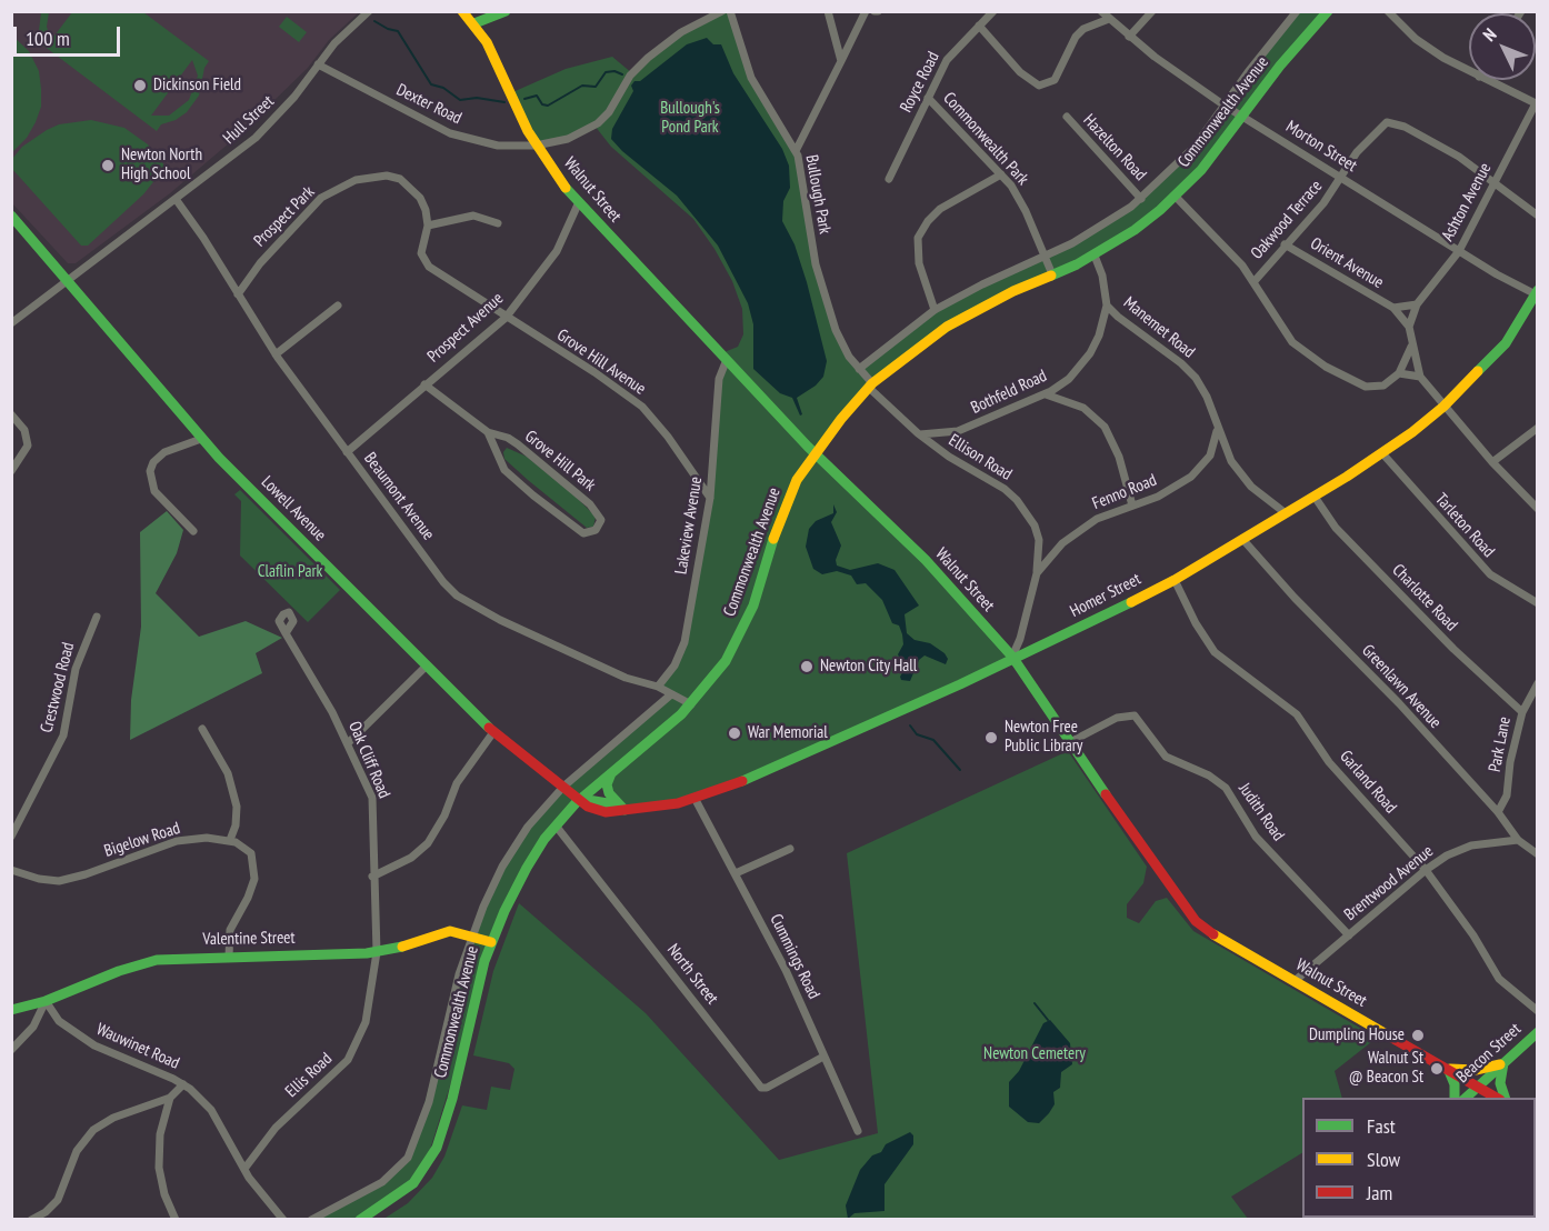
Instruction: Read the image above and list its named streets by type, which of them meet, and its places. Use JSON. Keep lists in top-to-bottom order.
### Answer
{
  "streets": {
    "main road": [
      "Commonwealth Avenue",
      "Walnut Street",
      "Lowell Avenue",
      "Homer Street",
      "Valentine Street",
      "Beacon Street"
    ],
    "street": [
      "Royce Road",
      "Dexter Road",
      "Hull Street",
      "Commonwealth Park",
      "Morton Street",
      "Hazelton Road",
      "Bullough Park",
      "Ashton Avenue",
      "Prospect Park",
      "Oakwood Terrace",
      "Orient Avenue",
      "Prospect Avenue",
      "Manemet Road",
      "Grove Hill Avenue",
      "Bothfeld Road",
      "Ellison Road",
      "Grove Hill Park",
      "Fenno Road",
      "Beaumont Avenue",
      "Lakeview Avenue",
      "Tarleton Road",
      "Charlotte Road",
      "Greenlawn Avenue",
      "Crestwood Road",
      "Park Lane",
      "Oak Cliff Road",
      "Garland Road",
      "Judith Road",
      "Bigelow Road",
      "Brentwood Avenue",
      "Cummings Road",
      "North Street",
      "Wauwinet Road",
      "Ellis Road"
    ]
  },
  "crossings": [
    ["Royce Road", "Commonwealth Park"],
    ["Dexter Road", "Hull Street"],
    ["Dexter Road", "Walnut Street"],
    ["Commonwealth Avenue", "Commonwealth Park"],
    ["Commonwealth Avenue", "Morton Street"],
    ["Commonwealth Avenue", "Hazelton Road"],
    ["Commonwealth Avenue", "Walnut Street"],
    ["Commonwealth Avenue", "Bullough Park"],
    ["Commonwealth Avenue", "Manemet Road"],
    ["Commonwealth Avenue", "Ellison Road"],
    ["Commonwealth Avenue", "Beaumont Avenue"],
    ["Commonwealth Avenue", "Lowell Avenue"],
    ["Commonwealth Avenue", "Homer Street"],
    ["Commonwealth Avenue", "Valentine Street"],
    ["Commonwealth Avenue", "North Street"],
    ["Hull Street", "Beaumont Avenue"],
    ["Hull Street", "Lowell Avenue"],
    ["Morton Street", "Ashton Avenue"],
    ["Morton Street", "Oakwood Terrace"],
    ["Morton Street", "Homer Street"],
    ["Walnut Street", "Prospect Avenue"],
    ["Walnut Street", "Fenno Road"],
    ["Walnut Street", "Lakeview Avenue"],
    ["Walnut Street", "Homer Street"],
    ["Walnut Street", "Judith Road"],
    ["Walnut Street", "Brentwood Avenue"],
    ["Walnut Street", "Beacon Street"],
    ["Bullough Park", "Ellison Road"],
    ["Ashton Avenue", "Oakwood Terrace"],
    ["Ashton Avenue", "Orient Avenue"],
    ["Prospect Park", "Grove Hill Avenue"],
    ["Prospect Park", "Beaumont Avenue"],
    ["Oakwood Terrace", "Orient Avenue"],
    ["Prospect Avenue", "Grove Hill Avenue"],
    ["Prospect Avenue", "Grove Hill Park"],
    ["Prospect Avenue", "Beaumont Avenue"],
    ["Manemet Road", "Bothfeld Road"],
    ["Manemet Road", "Fenno Road"],
    ["Manemet Road", "Homer Street"],
    ["Grove Hill Avenue", "Lakeview Avenue"],
    ["Bothfeld Road", "Ellison Road"],
    ["Ellison Road", "Fenno Road"],
    ["Fenno Road", "Homer Street"],
    ["Beaumont Avenue", "Lakeview Avenue"],
    ["Lowell Avenue", "Homer Street"],
    ["Tarleton Road", "Homer Street"],
    ["Homer Street", "Charlotte Road"],
    ["Homer Street", "Greenlawn Avenue"],
    ["Homer Street", "Garland Road"],
    ["Homer Street", "Cummings Road"],
    ["Charlotte Road", "Park Lane"],
    ["Greenlawn Avenue", "Park Lane"],
    ["Greenlawn Avenue", "Brentwood Avenue"],
    ["Oak Cliff Road", "Valentine Street"],
    ["Oak Cliff Road", "Ellis Road"],
    ["Garland Road", "Brentwood Avenue"],
    ["Judith Road", "Brentwood Avenue"],
    ["Valentine Street", "Wauwinet Road"],
    ["Valentine Street", "Ellis Road"],
    ["Cummings Road", "North Street"],
    ["Wauwinet Road", "Ellis Road"]
  ],
  "parks": ["Bullough's Pond Park", "Claflin Park", "Newton Cemetery"],
  "places": [
    "Dickinson Field",
    "Newton North High School",
    "Newton City Hall",
    "War Memorial",
    "Newton Free Public Library",
    "Dumpling House",
    "Walnut St @ Beacon St"
  ],
  "legend": ["Fast", "Slow", "Jam"],
  "scale_bar": "100 m",
  "north": "top left"
}
